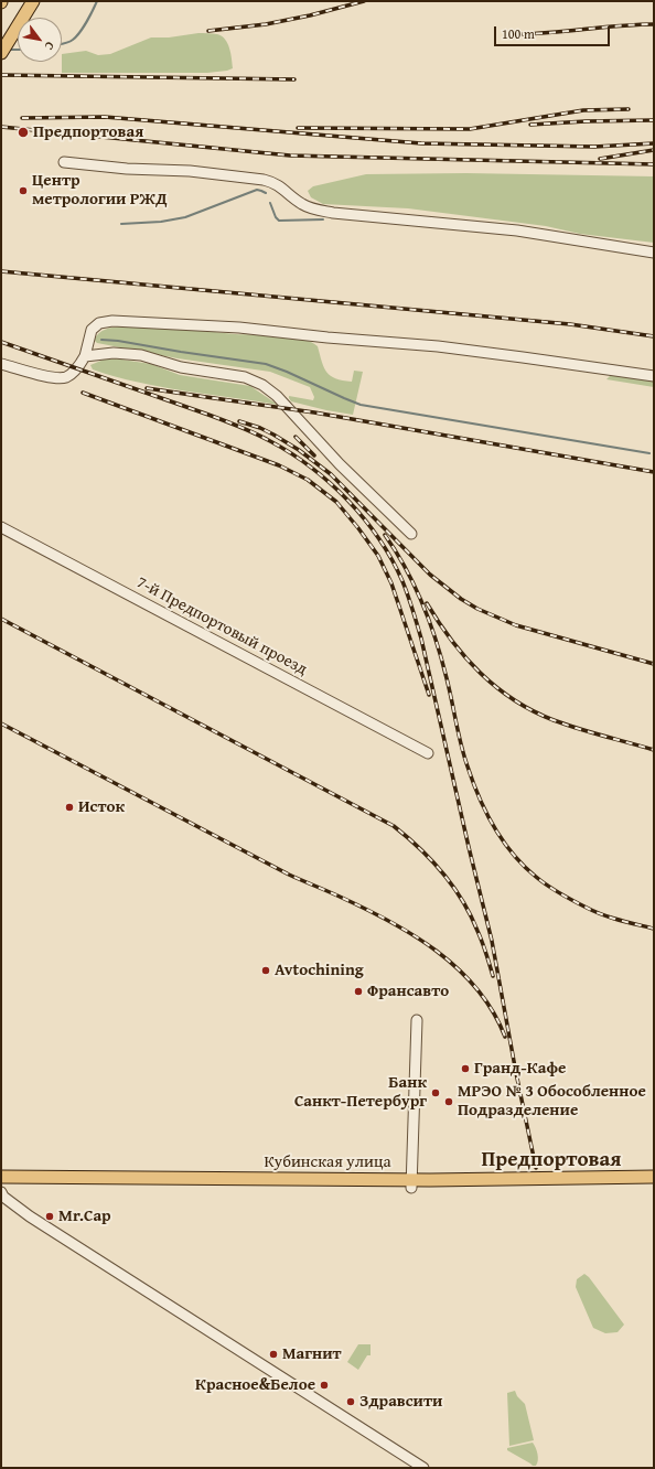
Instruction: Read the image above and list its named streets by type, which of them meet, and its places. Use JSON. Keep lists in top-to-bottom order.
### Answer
{
  "streets": {
    "main road": ["Кубинская улица"],
    "street": ["7-й Предпортовый проезд"]
  },
  "districts": ["Предпортовая"],
  "places": [
    "Предпортовая",
    "Центр метрологии РЖД",
    "Исток",
    "Avtochining",
    "Франсавто",
    "Гранд-Кафе",
    "Банк Санкт-Петербург",
    "МРЭО № 3 Обособленное Подразделение",
    "Mr.Cap",
    "Магнит",
    "Красное&Белое",
    "Здравсити"
  ],
  "scale_bar": "100 m",
  "north": "bottom right"
}
